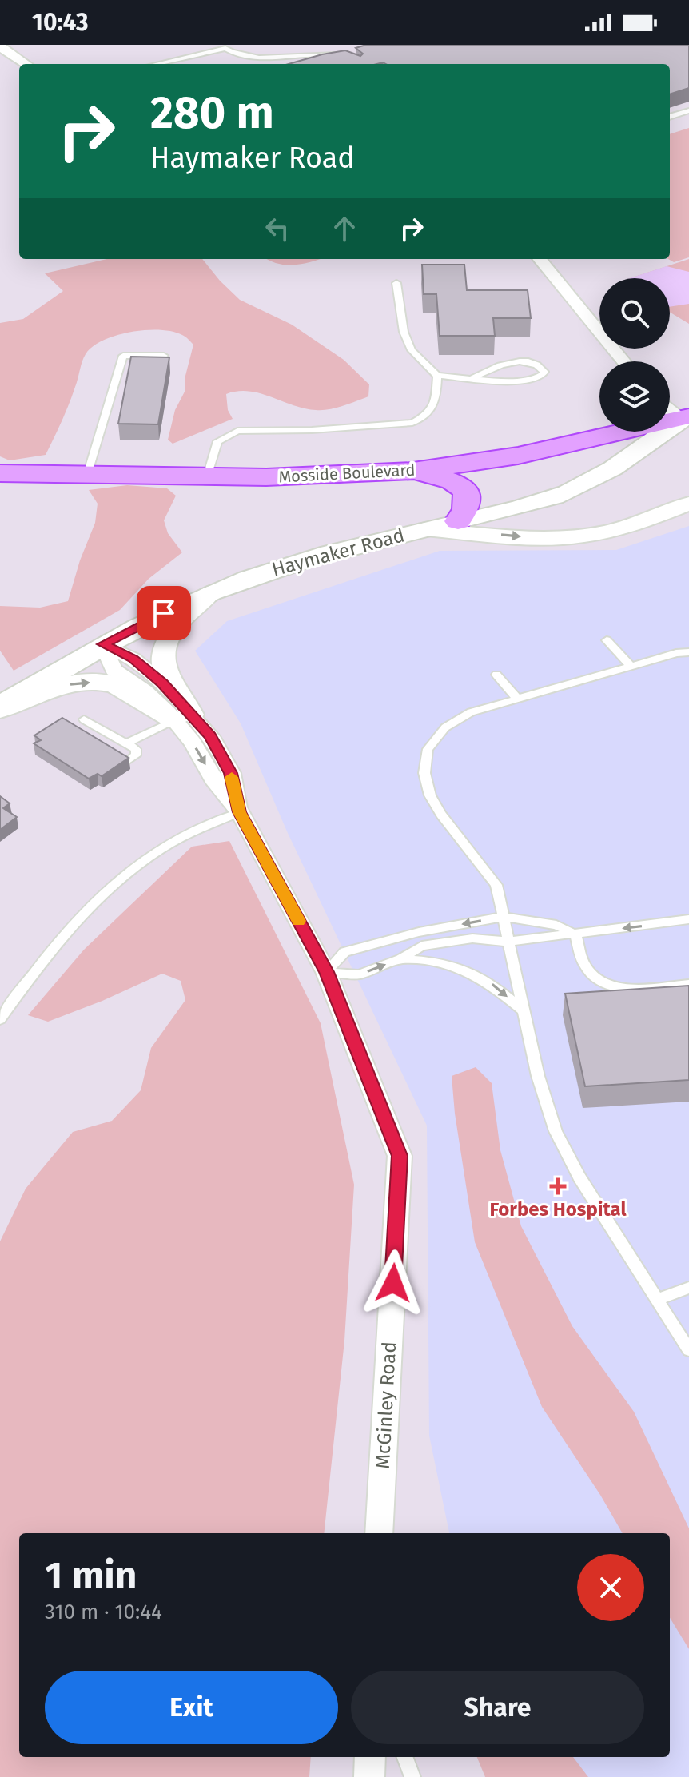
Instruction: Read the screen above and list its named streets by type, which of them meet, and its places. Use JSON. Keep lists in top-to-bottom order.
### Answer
{
  "streets": {
    "main road": ["Mosside Boulevard", "Haymaker Road"],
    "street": ["McGinley Road"]
  },
  "crossings": [
    ["Mosside Boulevard", "Haymaker Road"],
    ["Haymaker Road", "McGinley Road"]
  ],
  "places": {
    "health": ["Forbes Hospital"]
  },
  "page": {
    "status": "10:43",
    "turn": ["280 m", "Haymaker Road"],
    "heading": ["1 min", "310 m · 10:44"],
    "buttons": ["Exit", "Share"]
  }
}
